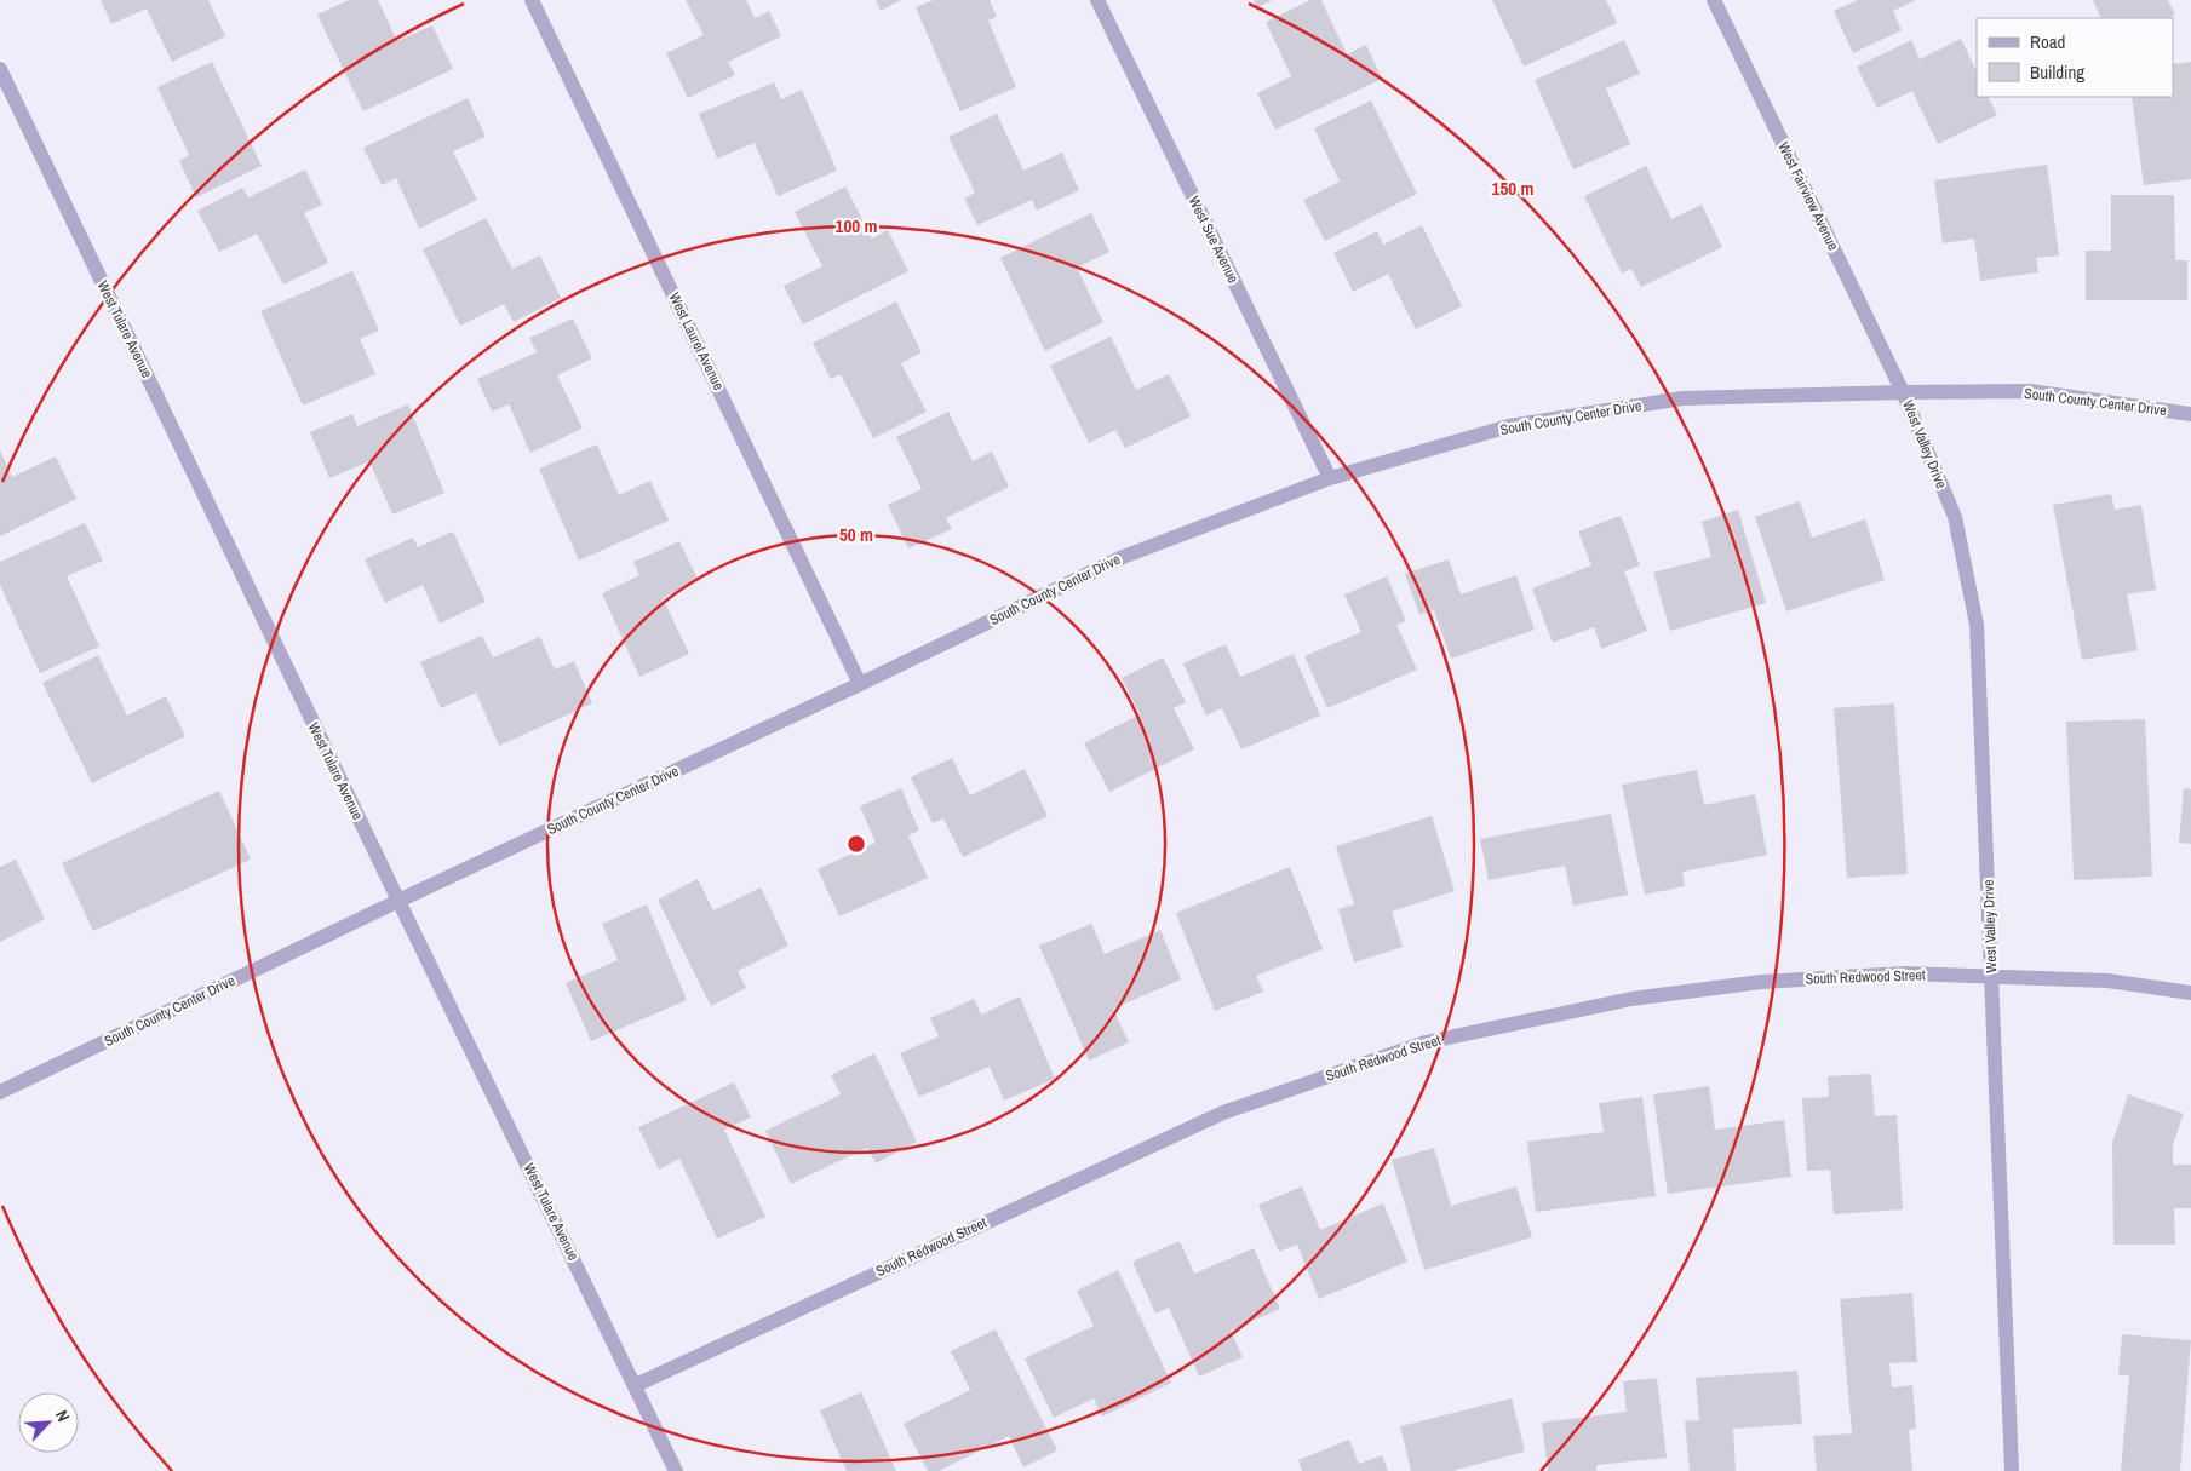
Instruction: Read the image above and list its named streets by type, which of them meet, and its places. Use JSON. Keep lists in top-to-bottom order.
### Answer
{
  "streets": {
    "street": [
      "West Fairview Avenue",
      "West Sue Avenue",
      "West Tulare Avenue",
      "West Laurel Avenue",
      "South County Center Drive",
      "West Valley Drive",
      "South Redwood Street"
    ]
  },
  "crossings": [
    ["West Fairview Avenue", "South County Center Drive"],
    ["West Fairview Avenue", "West Valley Drive"],
    ["West Sue Avenue", "South County Center Drive"],
    ["West Tulare Avenue", "South County Center Drive"],
    ["West Tulare Avenue", "South Redwood Street"],
    ["West Laurel Avenue", "South County Center Drive"],
    ["South County Center Drive", "West Valley Drive"],
    ["West Valley Drive", "South Redwood Street"]
  ],
  "legend": ["Road", "Building"],
  "north": "top right",
  "rings": ["150 m", "100 m", "50 m"]
}
